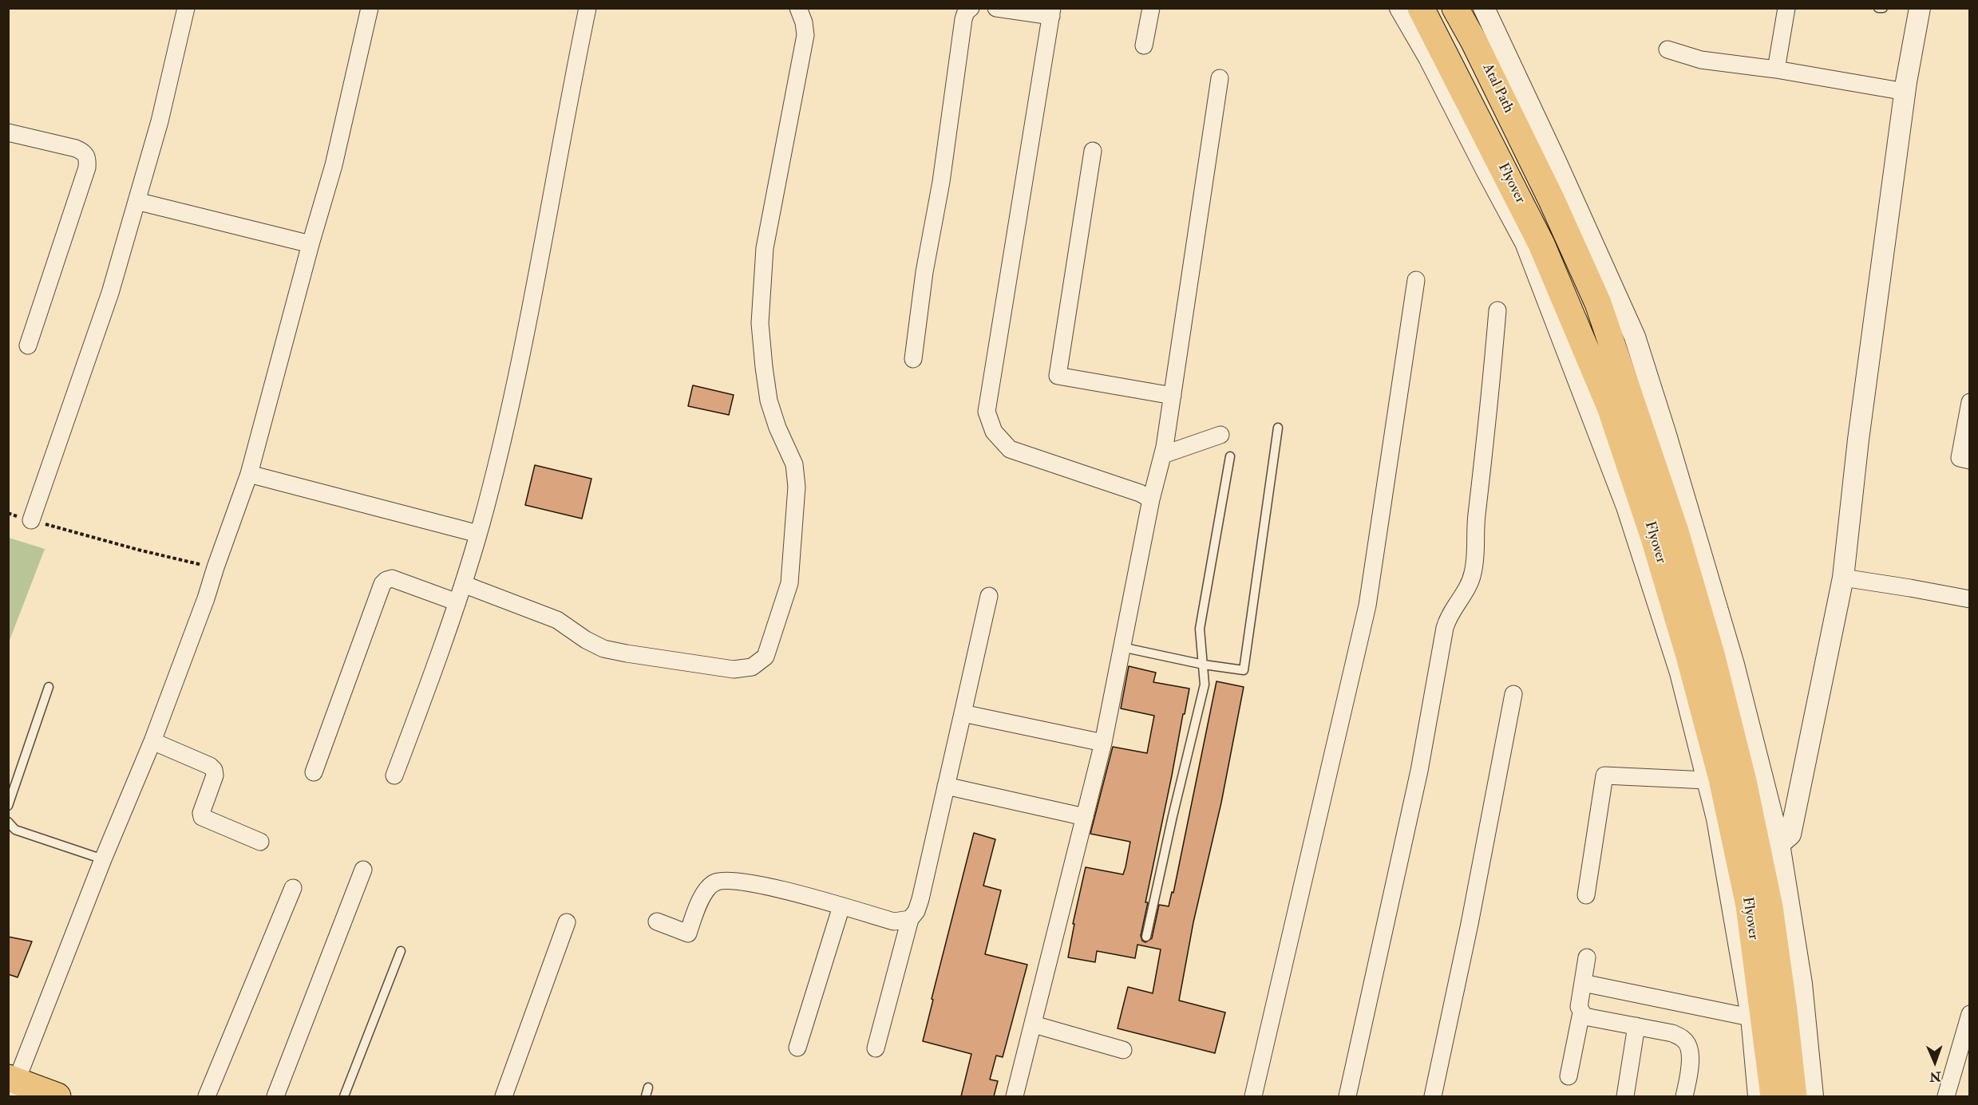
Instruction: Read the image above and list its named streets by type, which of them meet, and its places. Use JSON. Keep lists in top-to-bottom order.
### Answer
{
  "streets": {
    "main road": ["Atal Path", "Flyover"]
  },
  "crossings": [
    ["Atal Path", "Flyover"]
  ],
  "north": "bottom"
}
